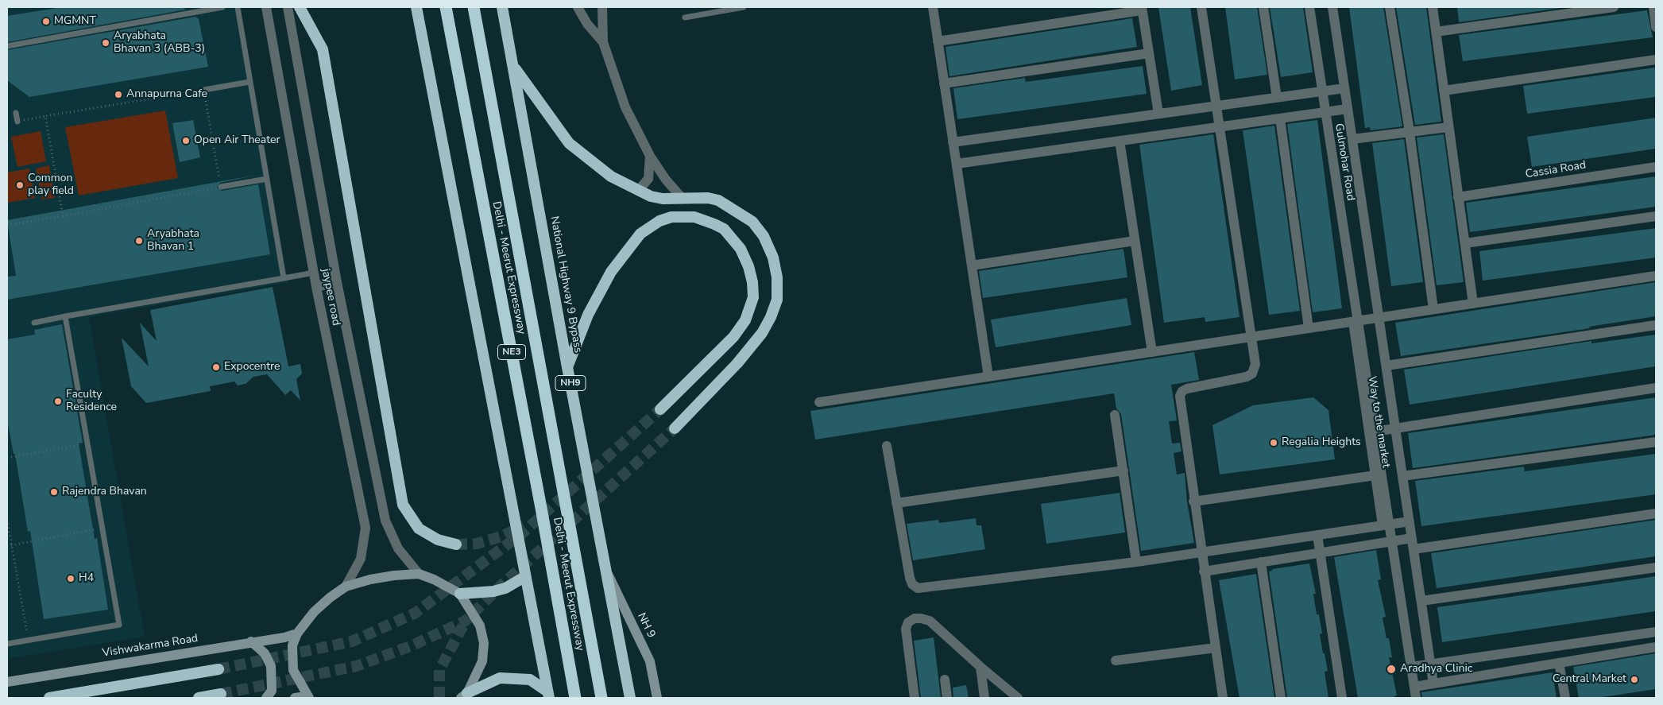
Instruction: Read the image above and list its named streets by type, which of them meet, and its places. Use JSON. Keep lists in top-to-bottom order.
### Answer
{
  "streets": {
    "highway": [
      "Delhi - Meerut Expressway",
      "National Highway 9 Bypass",
      "NE3",
      "NH9"
    ],
    "main road": ["NH 9", "Vishwakarma Road"],
    "street": [
      "Gulmohar Road",
      "Cassia Road",
      "jaypee road",
      "Way to the market"
    ]
  },
  "crossings": [
    ["Gulmohar Road", "Way to the market"],
    ["National Highway 9 Bypass", "NH9"],
    ["National Highway 9 Bypass", "NH 9"],
    ["NH9", "NH 9"]
  ],
  "places": [
    "MGMNT",
    "Aryabhata Bhavan 3 (ABB-3)",
    "Annapurna Cafe",
    "Open Air Theater",
    "Common play field",
    "Aryabhata Bhavan 1",
    "Expocentre",
    "Faculty Residence",
    "Regalia Heights",
    "Rajendra Bhavan",
    "H4",
    "Aradhya Clinic",
    "Central Market"
  ]
}
